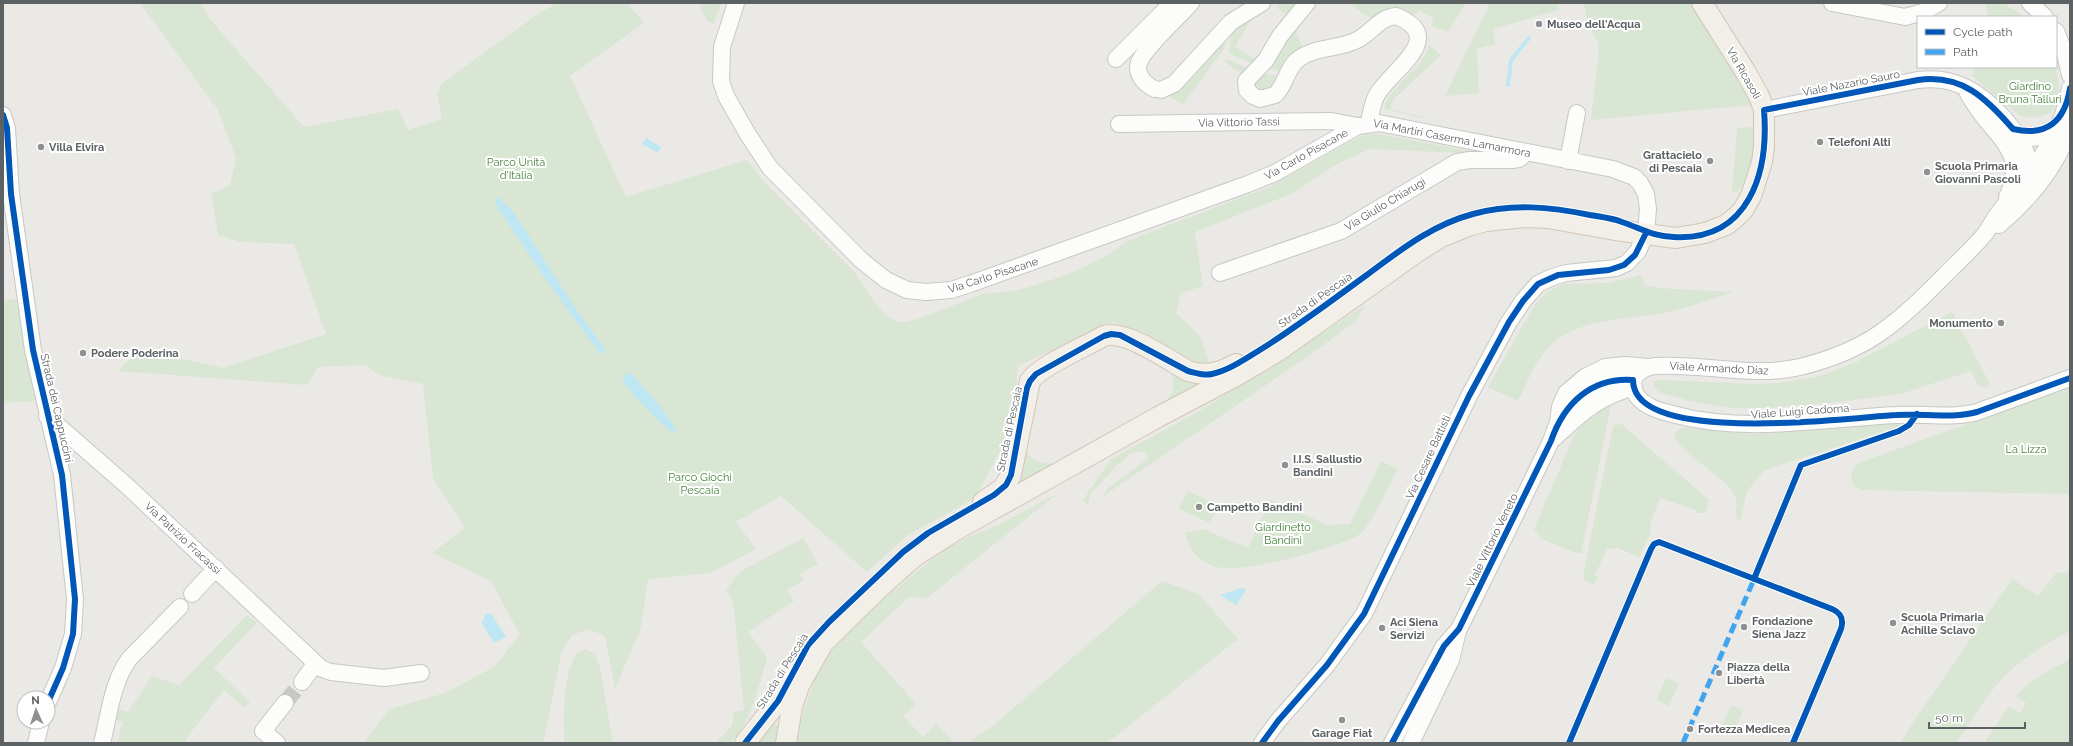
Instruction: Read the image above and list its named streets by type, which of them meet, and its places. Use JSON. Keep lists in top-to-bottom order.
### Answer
{
  "streets": {
    "main road": ["Via Ricasoli", "Strada di Pescaia"],
    "street": [
      "Viale Nazario Sauro",
      "Via Vittorio Tassi",
      "Via Martiri Caserma Lamarmora",
      "Via Carlo Pisacane",
      "Via Giulio Chiarugi",
      "Viale Armando Diaz",
      "Strada dei Cappuccini",
      "Viale Luigi Cadorna",
      "Via Cesare Battisti",
      "Via Patrizio Fracassi",
      "Viale Vittorio Veneto"
    ]
  },
  "crossings": [
    ["Via Ricasoli", "Viale Nazario Sauro"],
    ["Via Ricasoli", "Via Martiri Caserma Lamarmora"],
    ["Via Ricasoli", "Strada di Pescaia"],
    ["Via Ricasoli", "Via Cesare Battisti"],
    ["Via Vittorio Tassi", "Via Martiri Caserma Lamarmora"],
    ["Via Vittorio Tassi", "Via Carlo Pisacane"],
    ["Via Martiri Caserma Lamarmora", "Via Carlo Pisacane"],
    ["Via Martiri Caserma Lamarmora", "Via Giulio Chiarugi"],
    ["Via Martiri Caserma Lamarmora", "Strada di Pescaia"],
    ["Via Martiri Caserma Lamarmora", "Via Cesare Battisti"],
    ["Strada di Pescaia", "Via Cesare Battisti"],
    ["Viale Armando Diaz", "Viale Vittorio Veneto"],
    ["Strada dei Cappuccini", "Via Patrizio Fracassi"],
    ["Viale Luigi Cadorna", "Viale Vittorio Veneto"]
  ],
  "parks": [
    "Giardino Bruna Talluri",
    "Parco Unità d'Italia",
    "La Lizza",
    "Parco Giochi Pescaia",
    "Giardinetto Bandini"
  ],
  "places": [
    "Museo dell'Acqua",
    "Telefoni Alti",
    "Villa Elvira",
    "Grattacielo di Pescaia",
    "Scuola Primaria Giovanni Pascoli",
    "Monumento",
    "Podere Poderina",
    "I.I.S. Sallustio Bandini",
    "Campetto Bandini",
    "Scuola Primaria Achille Sclavo",
    "Fondazione Siena Jazz",
    "Aci Siena Servizi",
    "Piazza della Libertà",
    "Garage Fiat",
    "Fortezza Medicea"
  ],
  "legend": ["Cycle path", "Path"],
  "scale_bar": "50 m",
  "north": "top"
}
